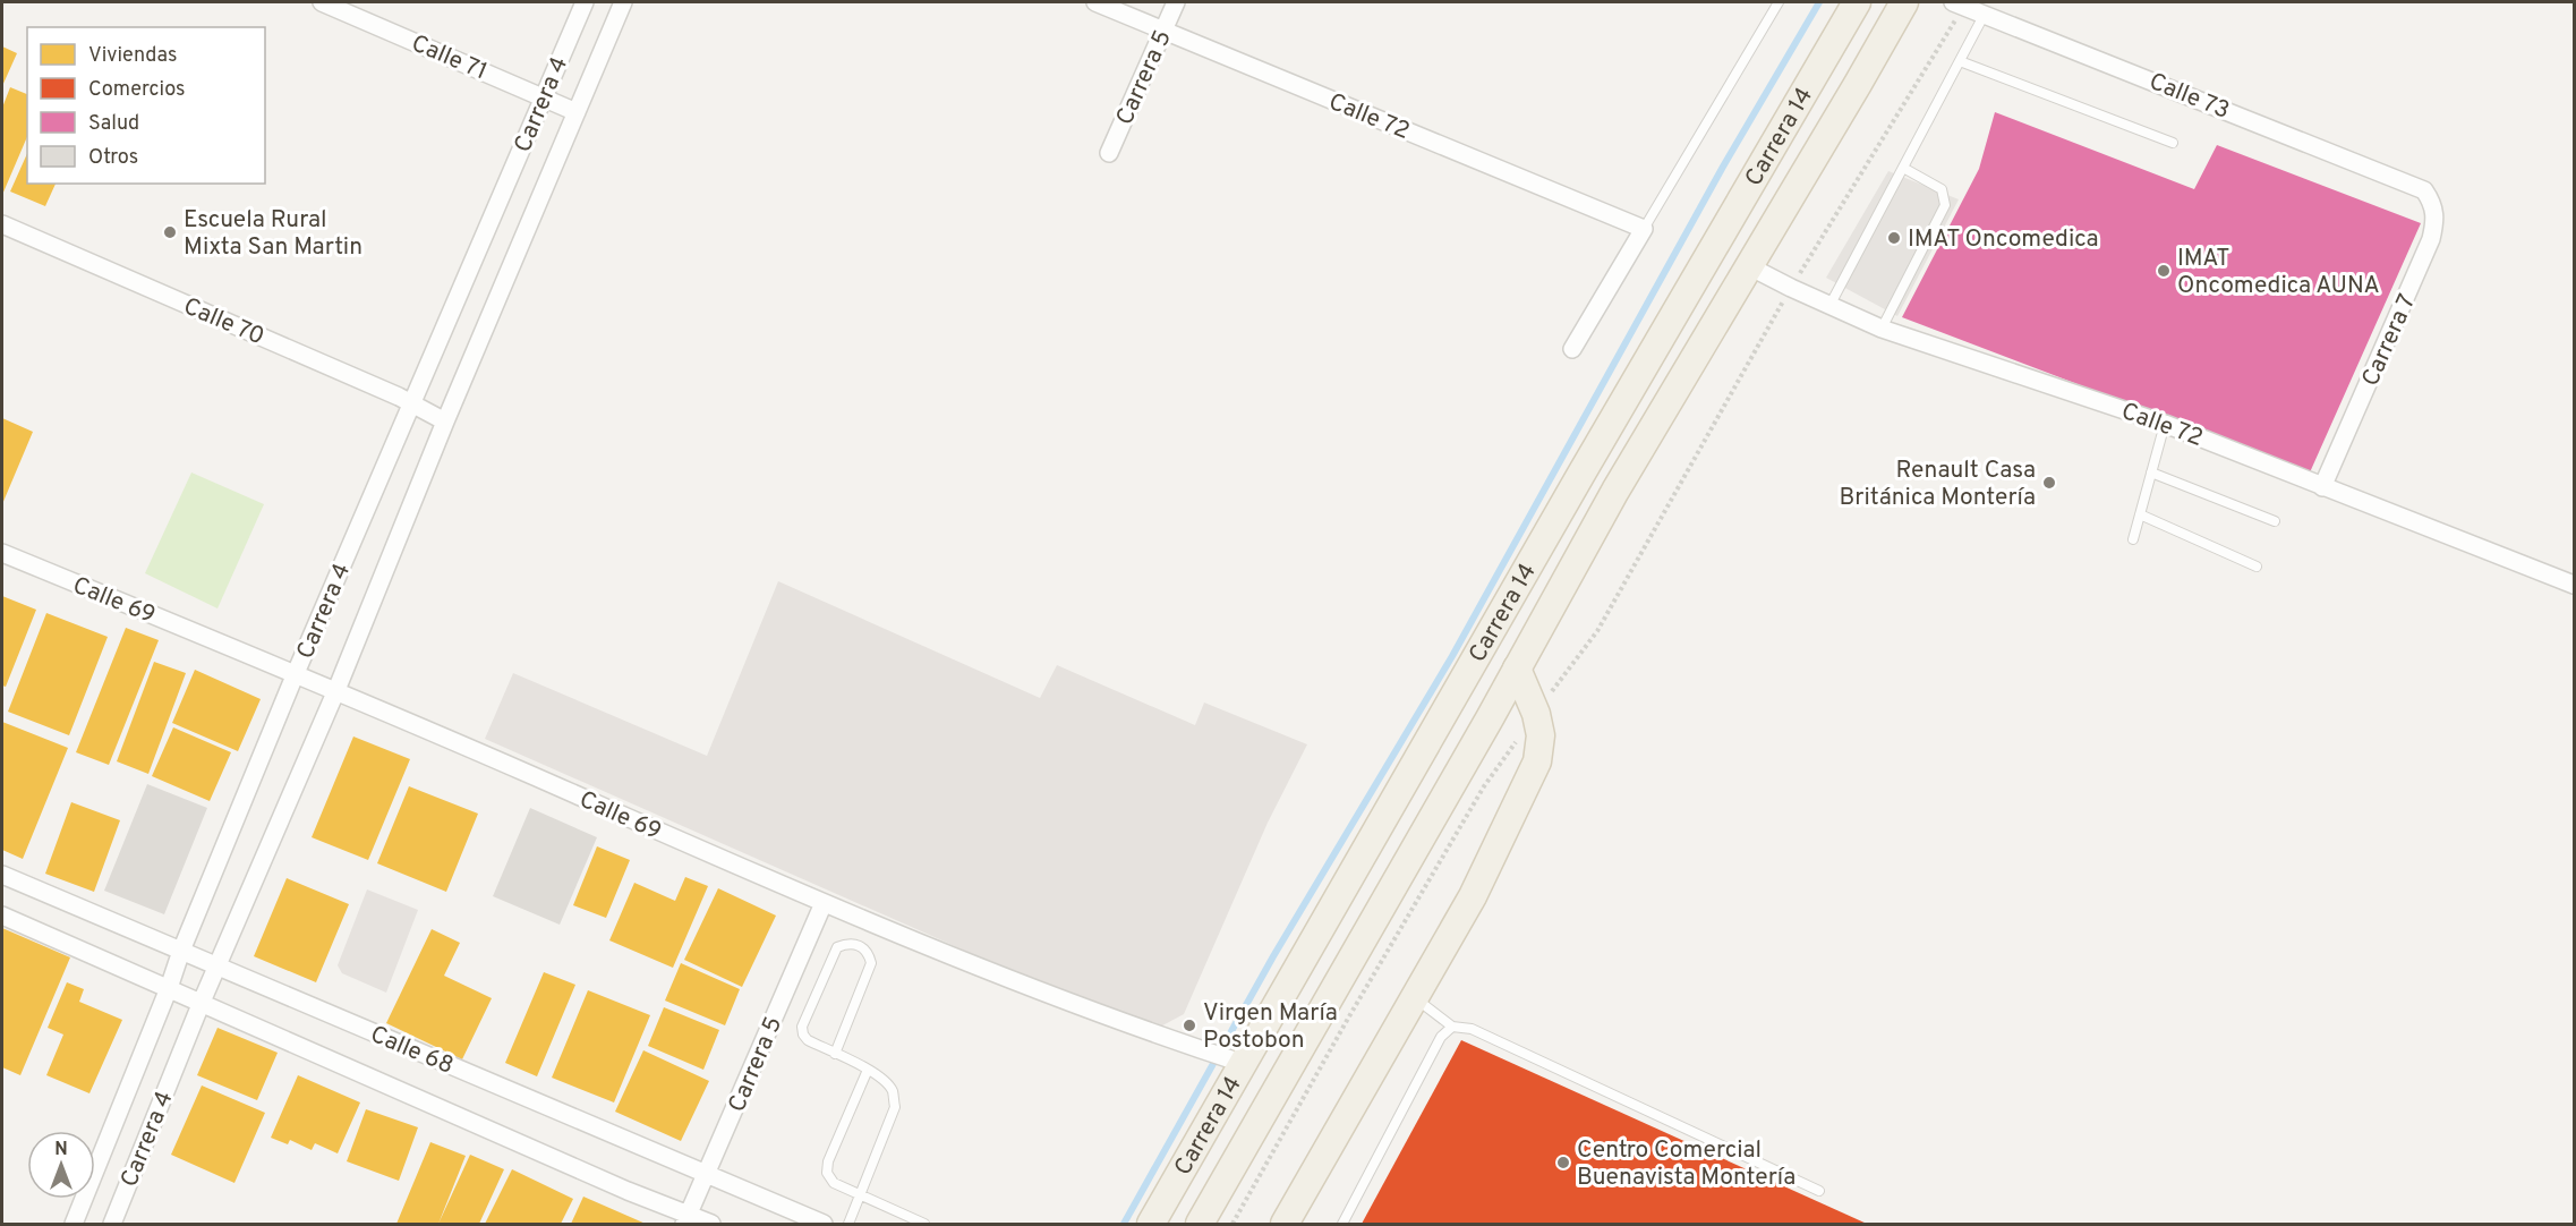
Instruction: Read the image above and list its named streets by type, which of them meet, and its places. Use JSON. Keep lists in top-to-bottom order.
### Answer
{
  "streets": {
    "main road": ["Carrera 14"],
    "street": [
      "Calle 71",
      "Carrera 5",
      "Calle 73",
      "Carrera 4",
      "Calle 72",
      "Calle 70",
      "Carrera 7",
      "Calle 69",
      "Calle 68"
    ]
  },
  "crossings": [
    ["Calle 71", "Carrera 4"],
    ["Carrera 5", "Calle 72"],
    ["Carrera 5", "Calle 69"],
    ["Carrera 5", "Calle 68"],
    ["Calle 73", "Carrera 7"],
    ["Carrera 4", "Calle 70"],
    ["Carrera 4", "Calle 69"],
    ["Carrera 4", "Calle 68"],
    ["Calle 72", "Carrera 14"],
    ["Calle 72", "Carrera 7"],
    ["Carrera 14", "Calle 69"]
  ],
  "places": [
    "Escuela Rural Mixta San Martin",
    "IMAT Oncomedica",
    "IMAT Oncomedica AUNA",
    "Renault Casa Británica Montería",
    "Virgen María Postobon",
    "Centro Comercial Buenavista Montería"
  ],
  "legend": [
    "Viviendas",
    "Comercios",
    "Salud",
    "Otros"
  ],
  "north": "top"
}
